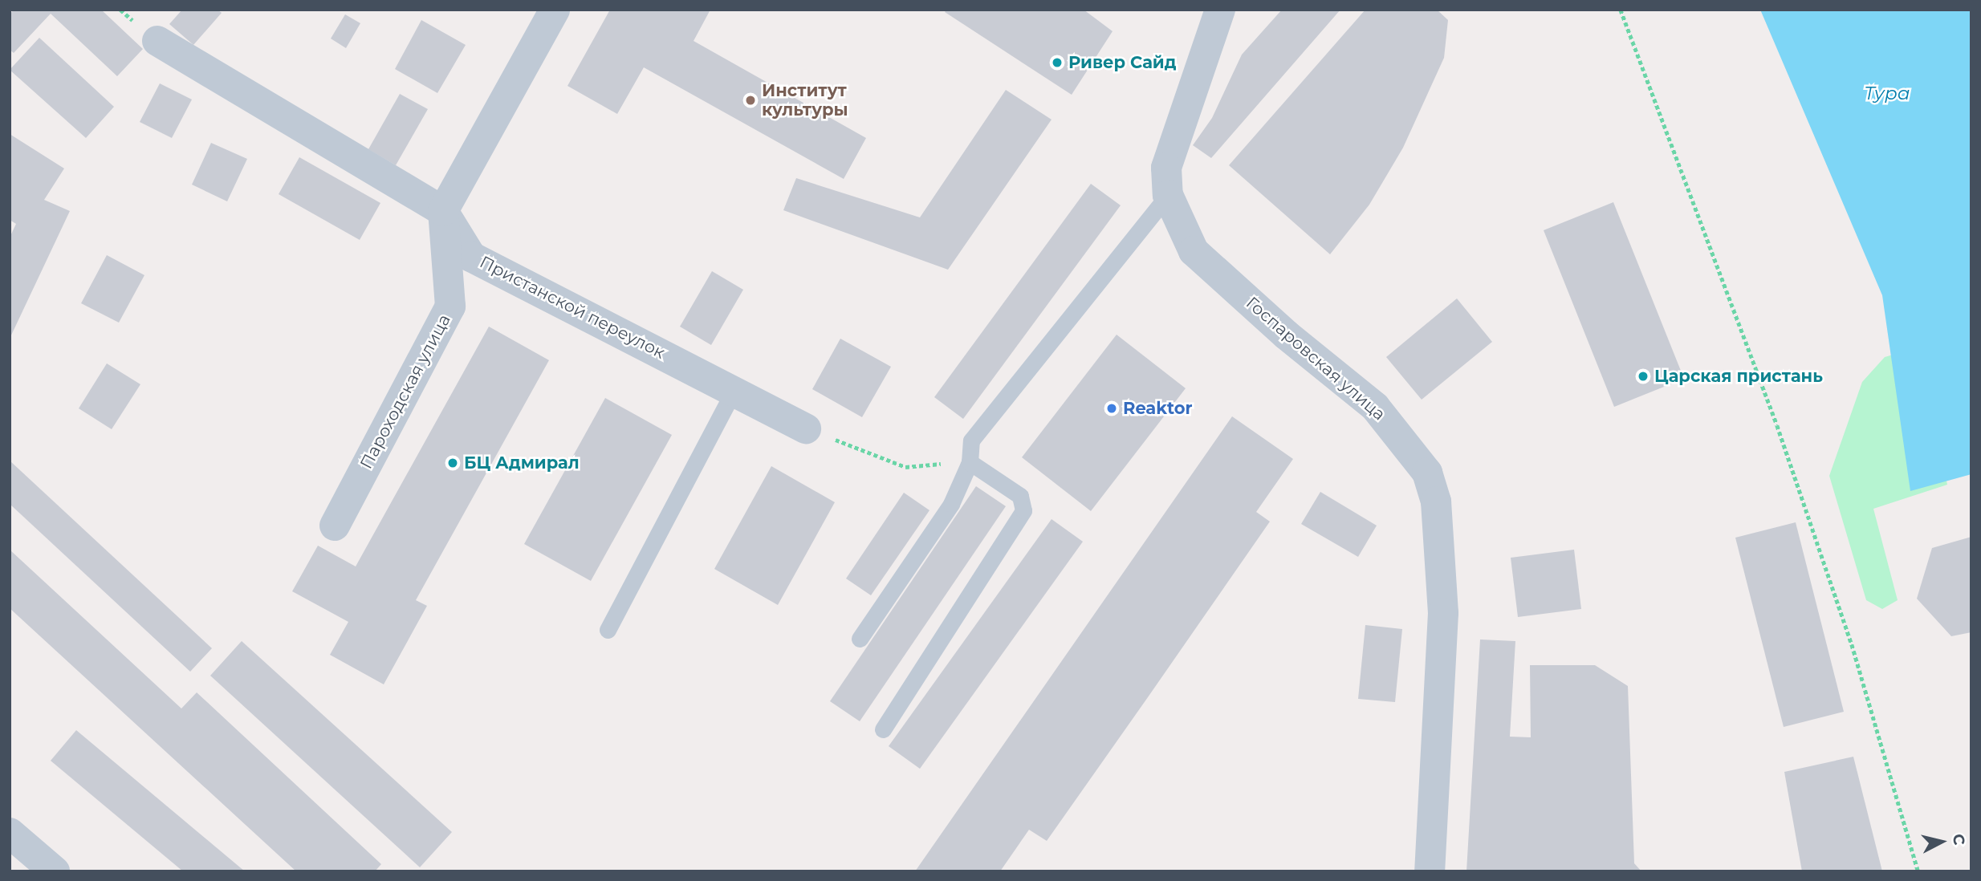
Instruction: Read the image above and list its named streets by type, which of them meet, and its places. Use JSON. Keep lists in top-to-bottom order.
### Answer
{
  "streets": {
    "street": ["Пристанской переулок", "Госпаровская улица", "Пароходская улица"]
  },
  "crossings": [
    ["Пристанской переулок", "Пароходская улица"]
  ],
  "water": ["Тура"],
  "places": [
    "Ривер Сайд",
    "Институт культуры",
    "Царская пристань",
    "Reaktor",
    "БЦ Адмирал"
  ],
  "north": "right"
}
